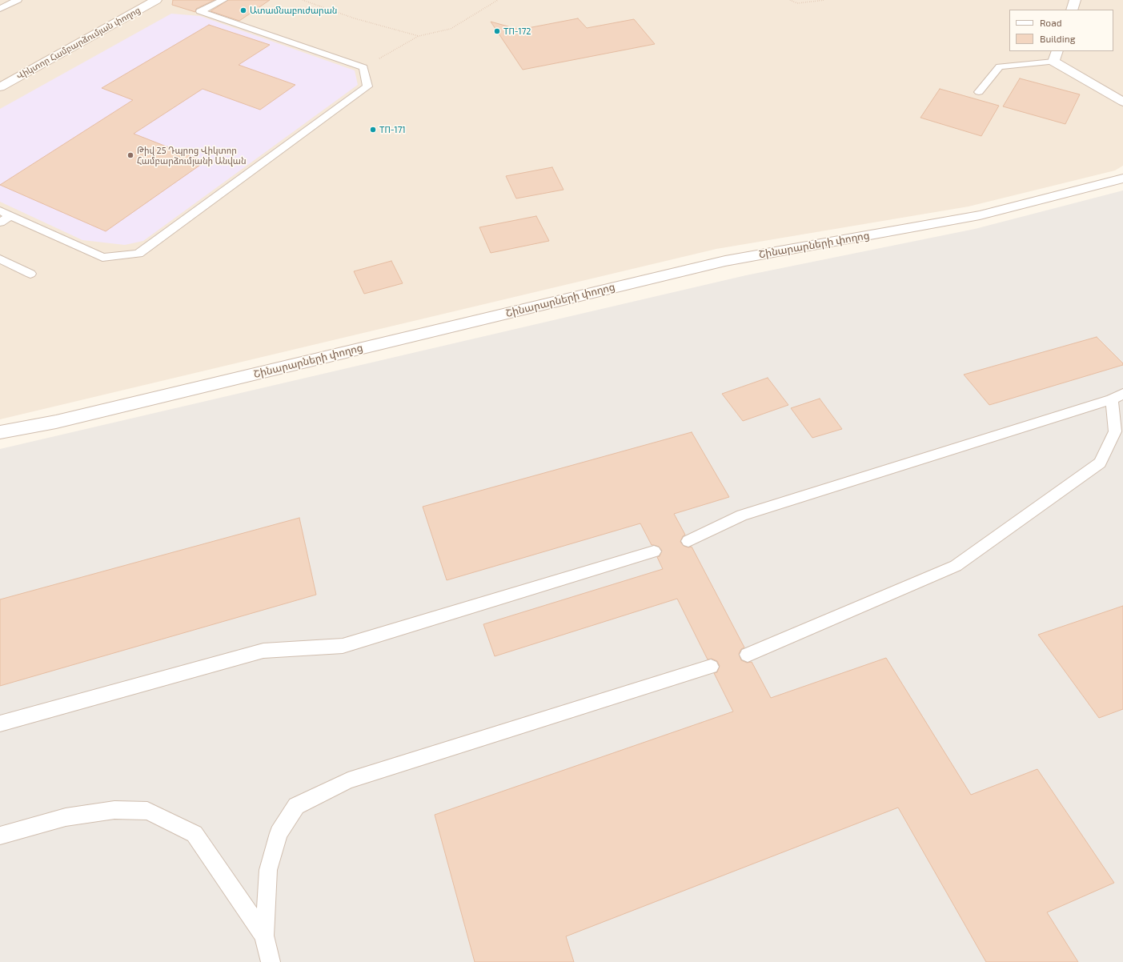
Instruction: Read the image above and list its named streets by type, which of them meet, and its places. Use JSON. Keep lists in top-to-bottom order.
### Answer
{
  "streets": {
    "street": ["Վիկտոր Համբարձումյան փողոց", "Շինարարների փողոց"]
  },
  "places": [
    "Ատամնաբուժարան",
    "ТП-172",
    "ТП-171",
    "Թիվ 25 Դպրոց Վիկտոր Համբարձումյանի Անվան"
  ],
  "legend": ["Road", "Building"]
}
